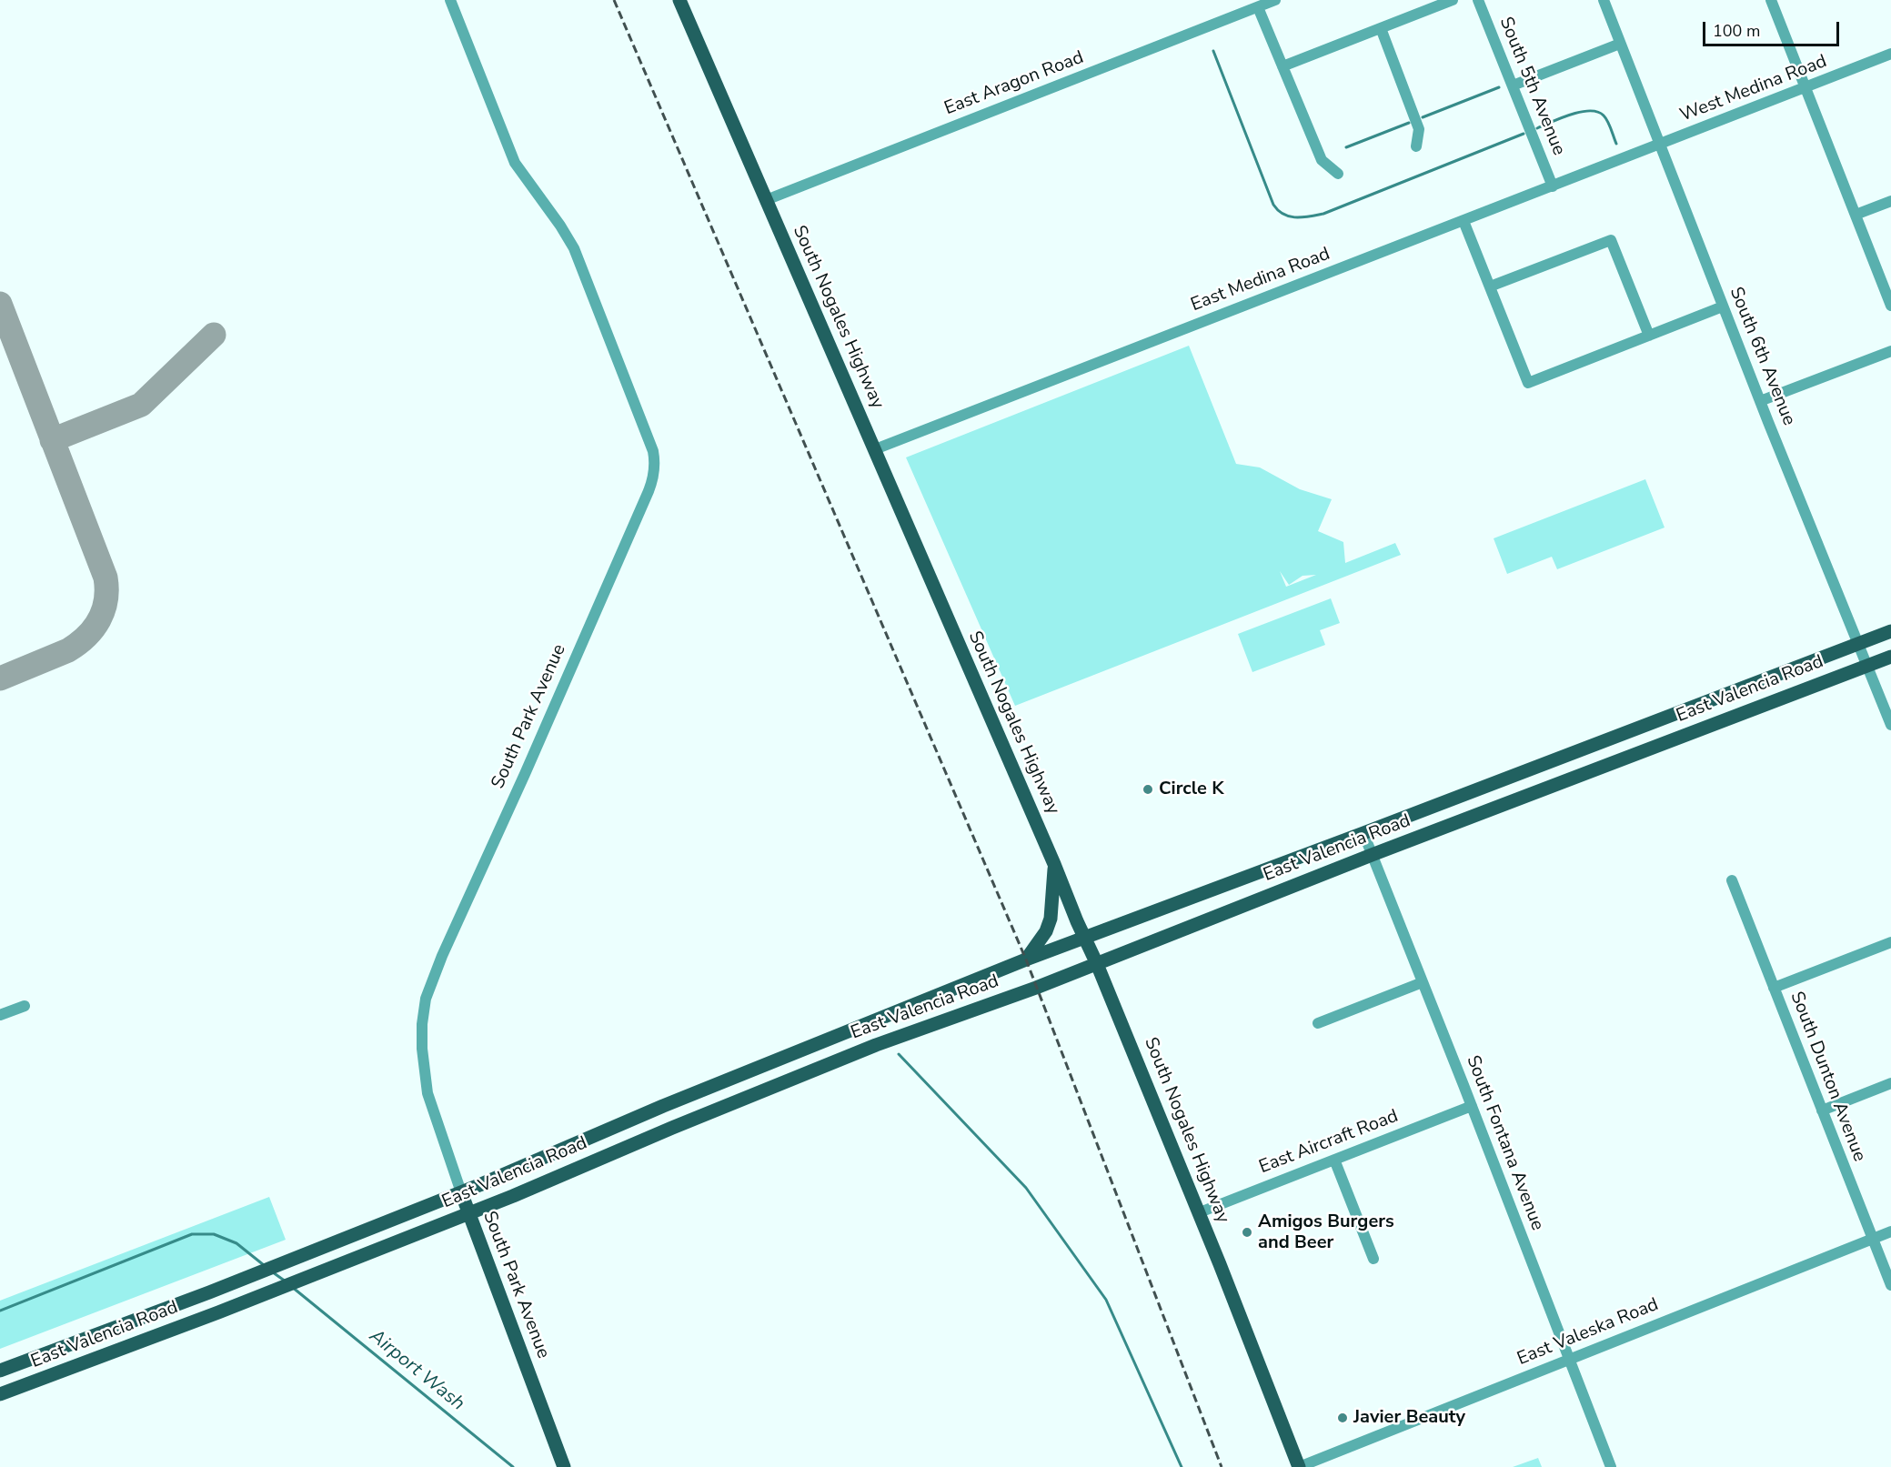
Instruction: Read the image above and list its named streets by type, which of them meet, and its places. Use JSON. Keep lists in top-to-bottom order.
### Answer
{
  "streets": {
    "main road": ["South Nogales Highway", "East Valencia Road", "South Park Avenue"],
    "street": [
      "East Aragon Road",
      "South 5th Avenue",
      "West Medina Road",
      "East Medina Road",
      "South 6th Avenue",
      "South Dunton Avenue",
      "East Aircraft Road",
      "South Fontana Avenue",
      "East Valeska Road"
    ]
  },
  "crossings": [
    ["East Aragon Road", "South Nogales Highway"],
    ["South 5th Avenue", "East Medina Road"],
    ["West Medina Road", "East Medina Road"],
    ["West Medina Road", "South 6th Avenue"],
    ["East Medina Road", "South Nogales Highway"],
    ["East Medina Road", "South 6th Avenue"],
    ["South Nogales Highway", "East Valencia Road"],
    ["South Nogales Highway", "East Aircraft Road"],
    ["South Nogales Highway", "East Valeska Road"],
    ["South 6th Avenue", "East Valencia Road"],
    ["East Valencia Road", "South Park Avenue"],
    ["East Valencia Road", "South Fontana Avenue"],
    ["South Dunton Avenue", "East Valeska Road"],
    ["East Aircraft Road", "South Fontana Avenue"],
    ["South Fontana Avenue", "East Valeska Road"]
  ],
  "water": ["Airport Wash"],
  "places": ["Circle K", "Amigos Burgers and Beer", "Javier Beauty"],
  "scale_bar": "100 m"
}
